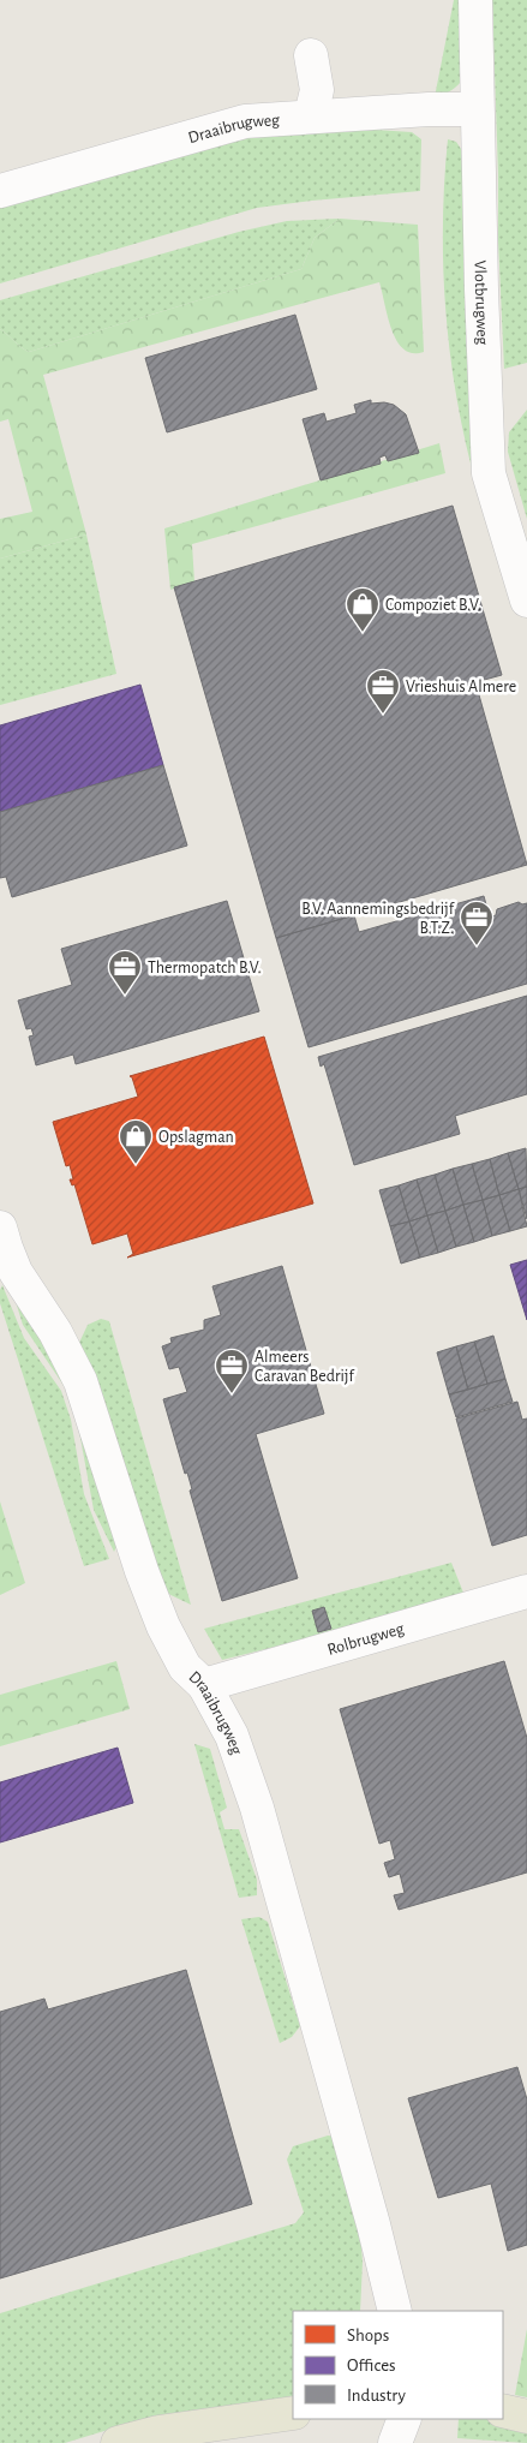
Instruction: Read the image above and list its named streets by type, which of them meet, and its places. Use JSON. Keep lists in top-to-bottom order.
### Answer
{
  "streets": {
    "street": ["Draaibrugweg", "Vlotbrugweg", "Rolbrugweg"]
  },
  "crossings": [
    ["Draaibrugweg", "Vlotbrugweg"],
    ["Draaibrugweg", "Rolbrugweg"]
  ],
  "places": {
    "shop": ["Compoziet B.V.", "Opslagman"],
    "office": [
      "Vrieshuis Almere",
      "B.V. Aannemingsbedrijf B.T.Z.",
      "Thermopatch B.V.",
      "Almeers Caravan Bedrijf"
    ]
  },
  "legend": ["Shops", "Offices", "Industry"]
}
